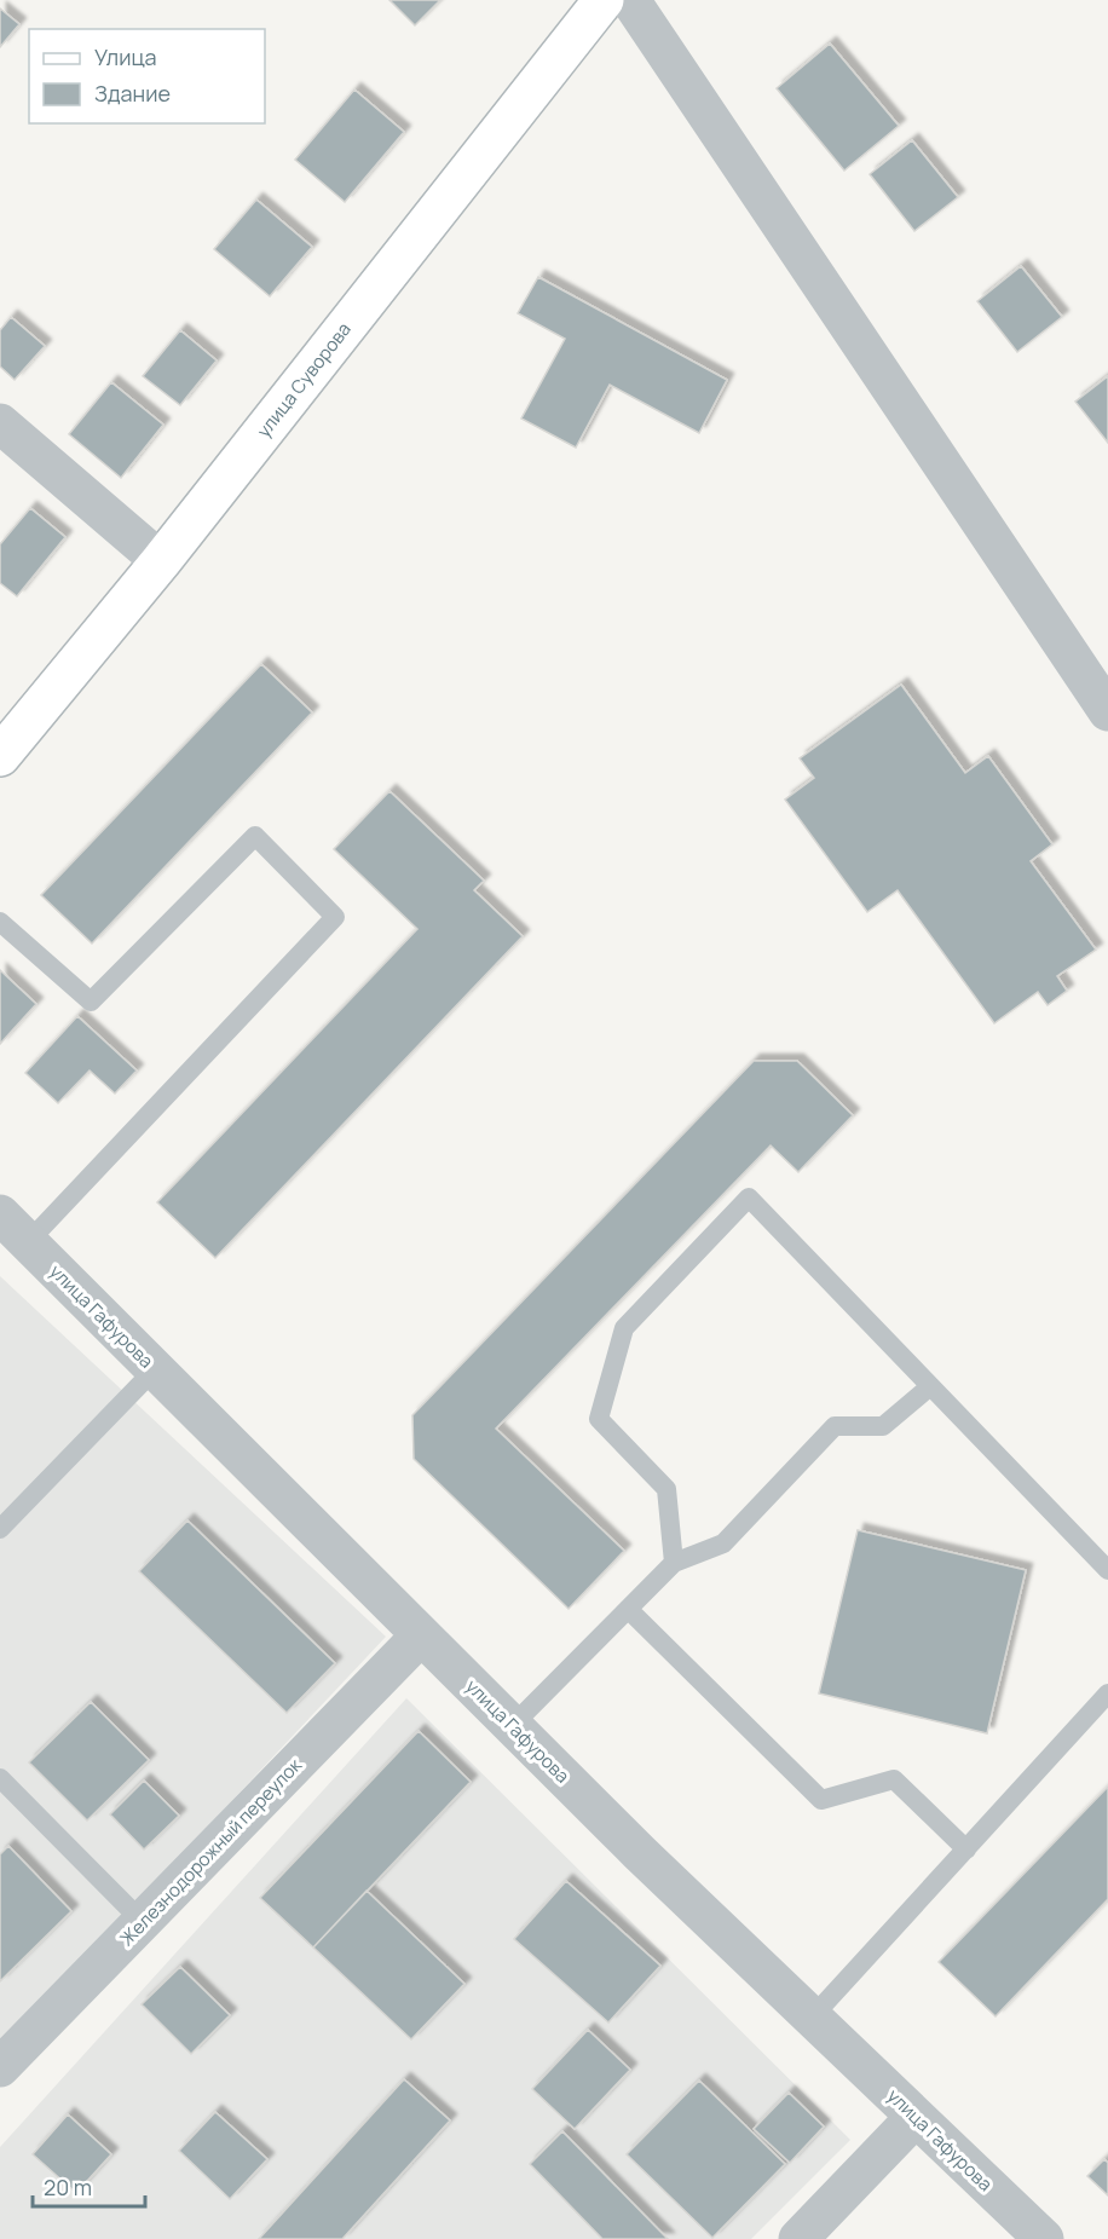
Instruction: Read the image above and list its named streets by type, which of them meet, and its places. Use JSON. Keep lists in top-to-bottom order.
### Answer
{
  "streets": {
    "street": ["улица Суворова", "улица Гафурова", "Железнодорожный переулок"]
  },
  "crossings": [
    ["улица Гафурова", "Железнодорожный переулок"]
  ],
  "legend": ["Улица", "Здание"],
  "scale_bar": "20 m"
}
